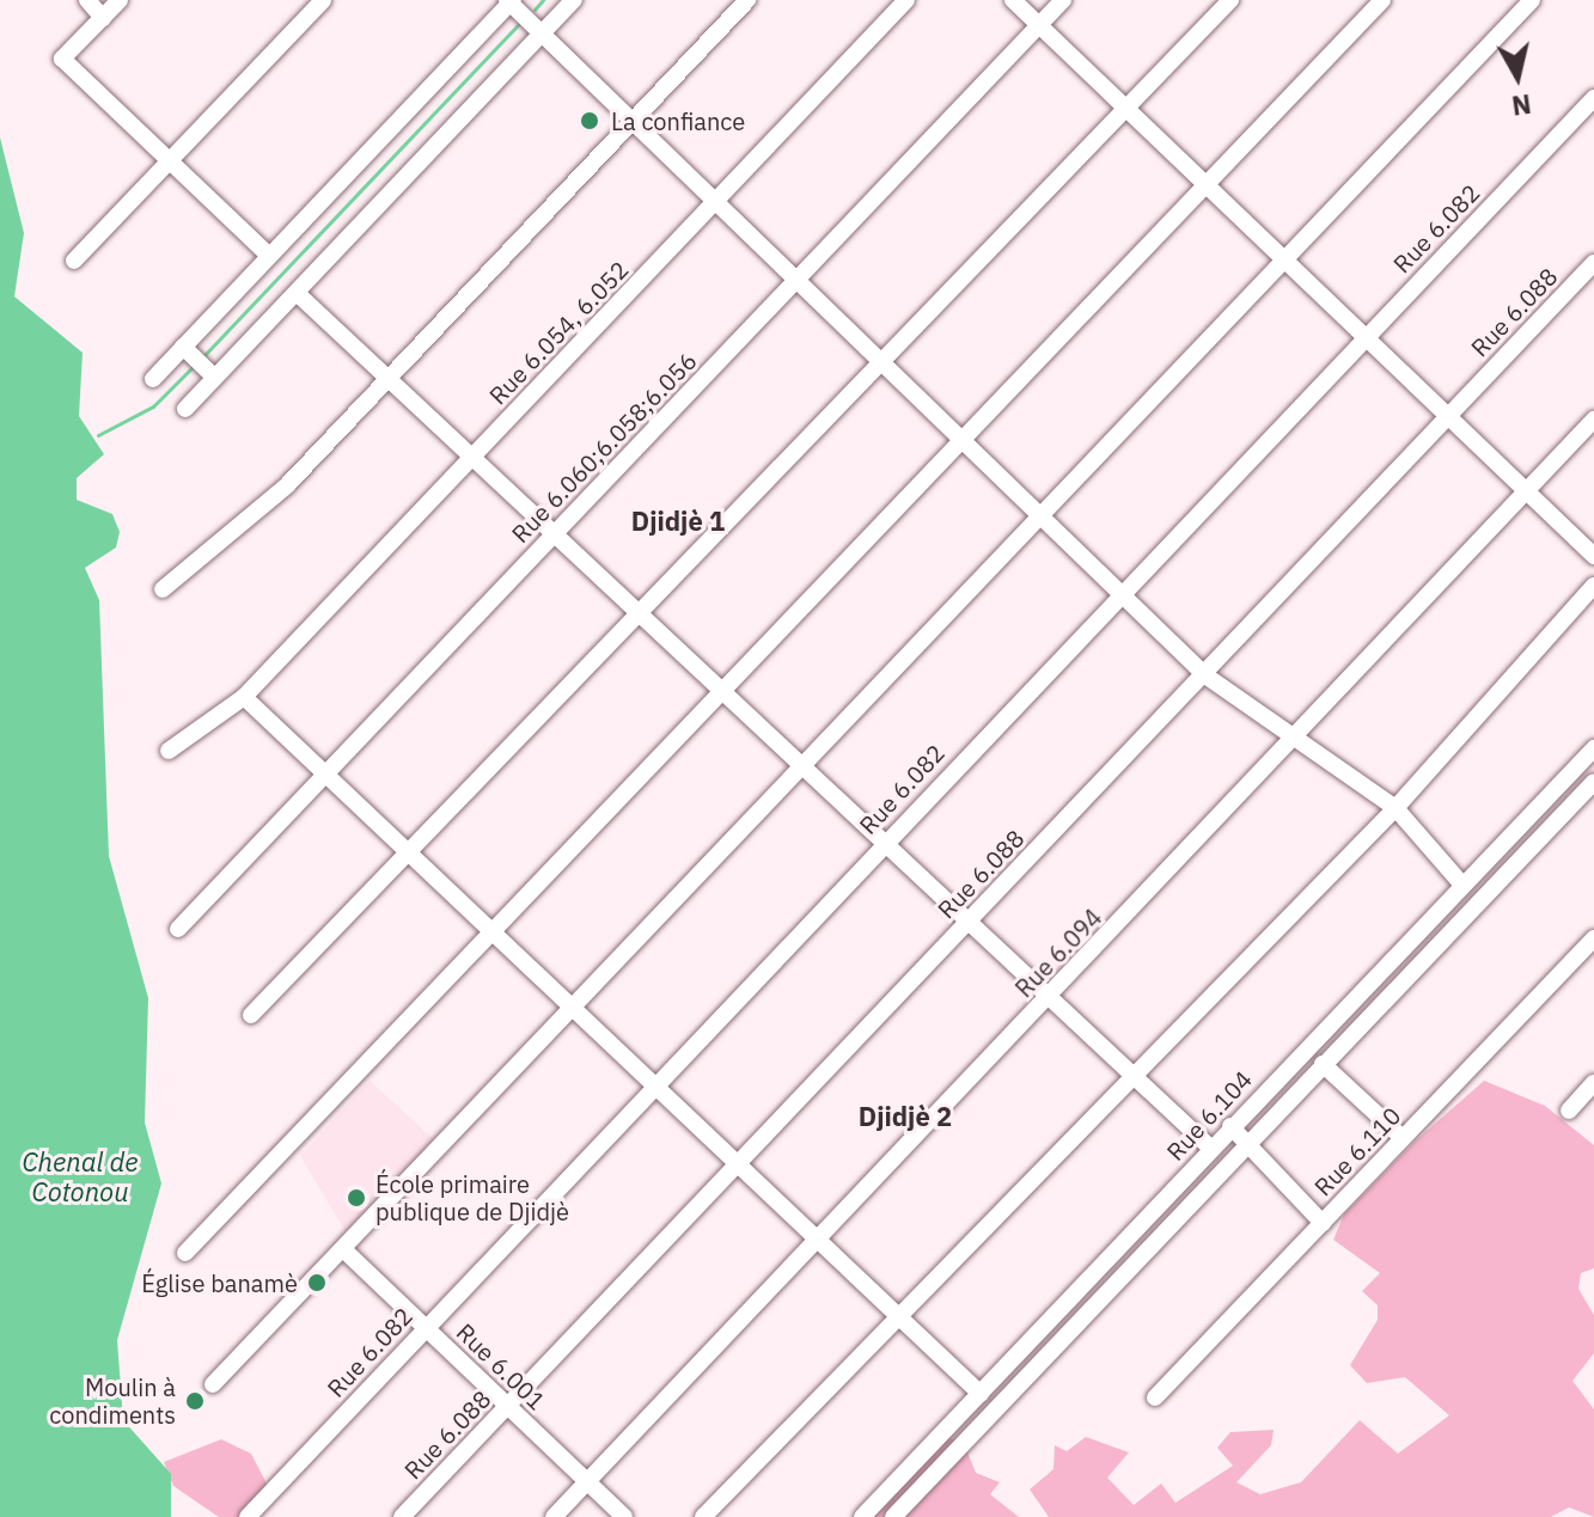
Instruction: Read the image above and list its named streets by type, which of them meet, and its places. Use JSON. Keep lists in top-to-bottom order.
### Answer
{
  "streets": {
    "street": [
      "Rue 6.082",
      "Rue 6.088",
      "Rue 6.054, 6.052",
      "Rue 6.060;6.058;6.056",
      "Rue 6.094",
      "Rue 6.104",
      "Rue 6.110",
      "Rue 6.001"
    ]
  },
  "crossings": [
    ["Rue 6.082", "Rue 6.001"],
    ["Rue 6.088", "Rue 6.001"],
    ["Rue 6.094", "Rue 6.001"]
  ],
  "districts": ["Djidjè 1", "Djidjè 2"],
  "water": ["Chenal de Cotonou"],
  "places": [
    "La confiance",
    "École primaire publique de Djidjè",
    "Église banamè",
    "Moulin à condiments"
  ],
  "north": "bottom"
}
